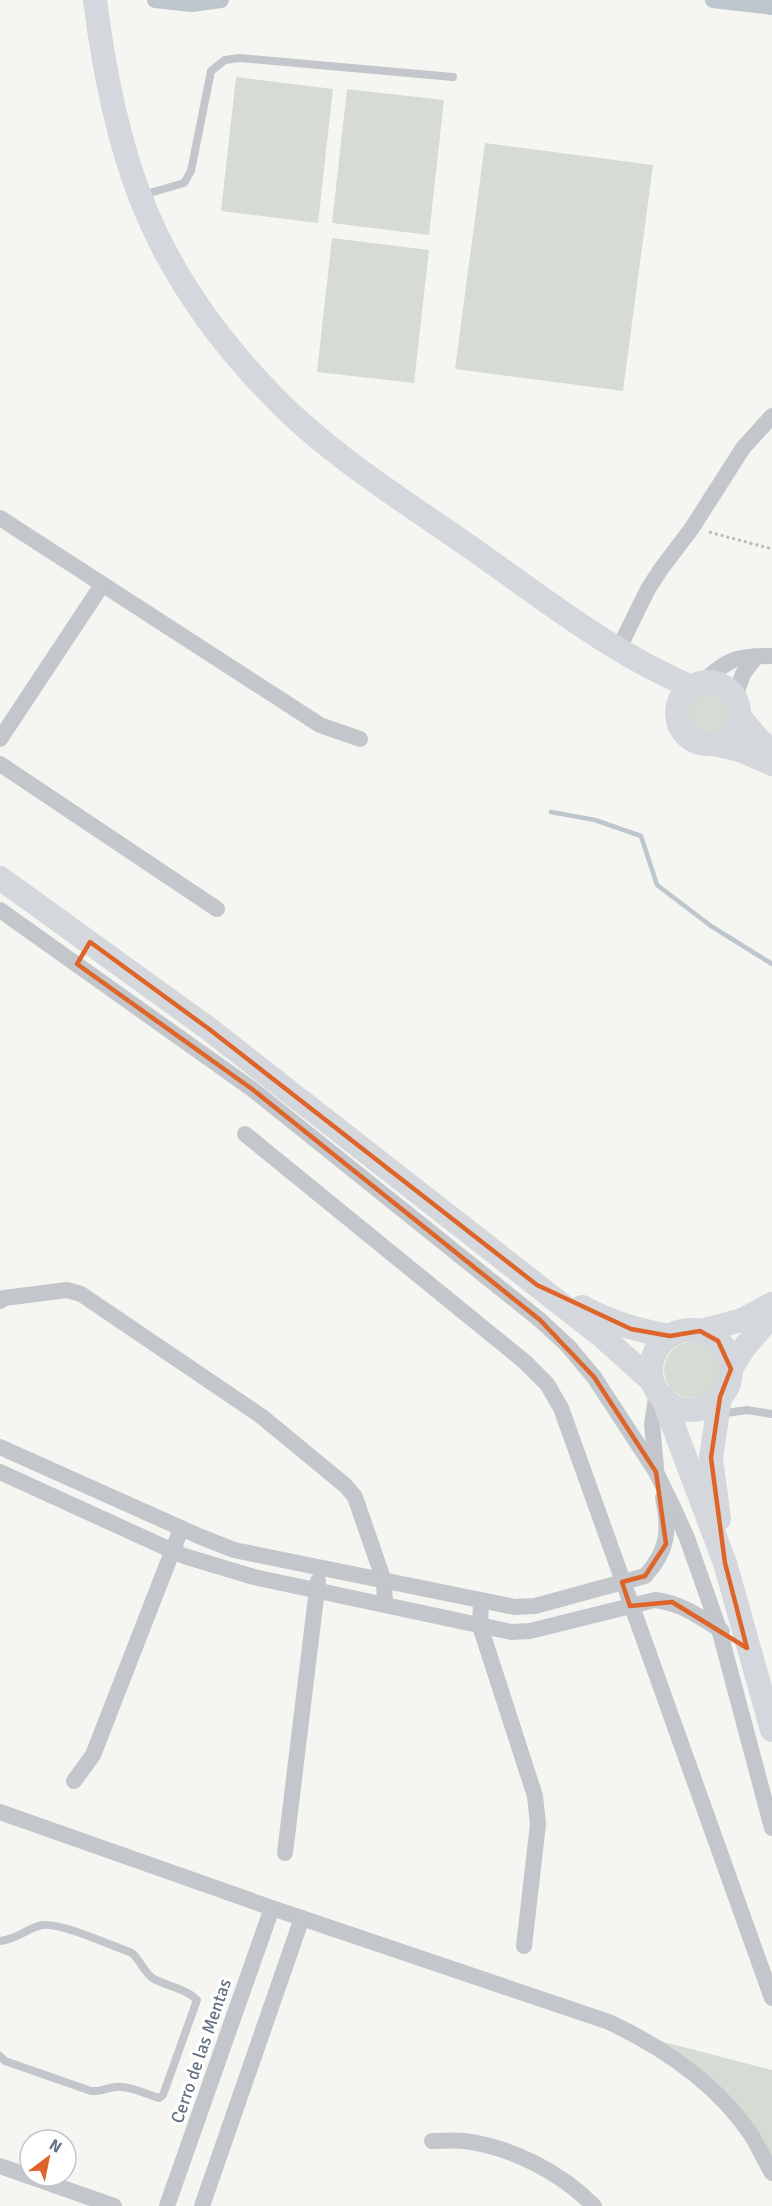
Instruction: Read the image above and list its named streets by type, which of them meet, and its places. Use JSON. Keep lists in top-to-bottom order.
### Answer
{
  "streets": {
    "street": ["Cerro de las Mentas"]
  },
  "north": "top right"
}
